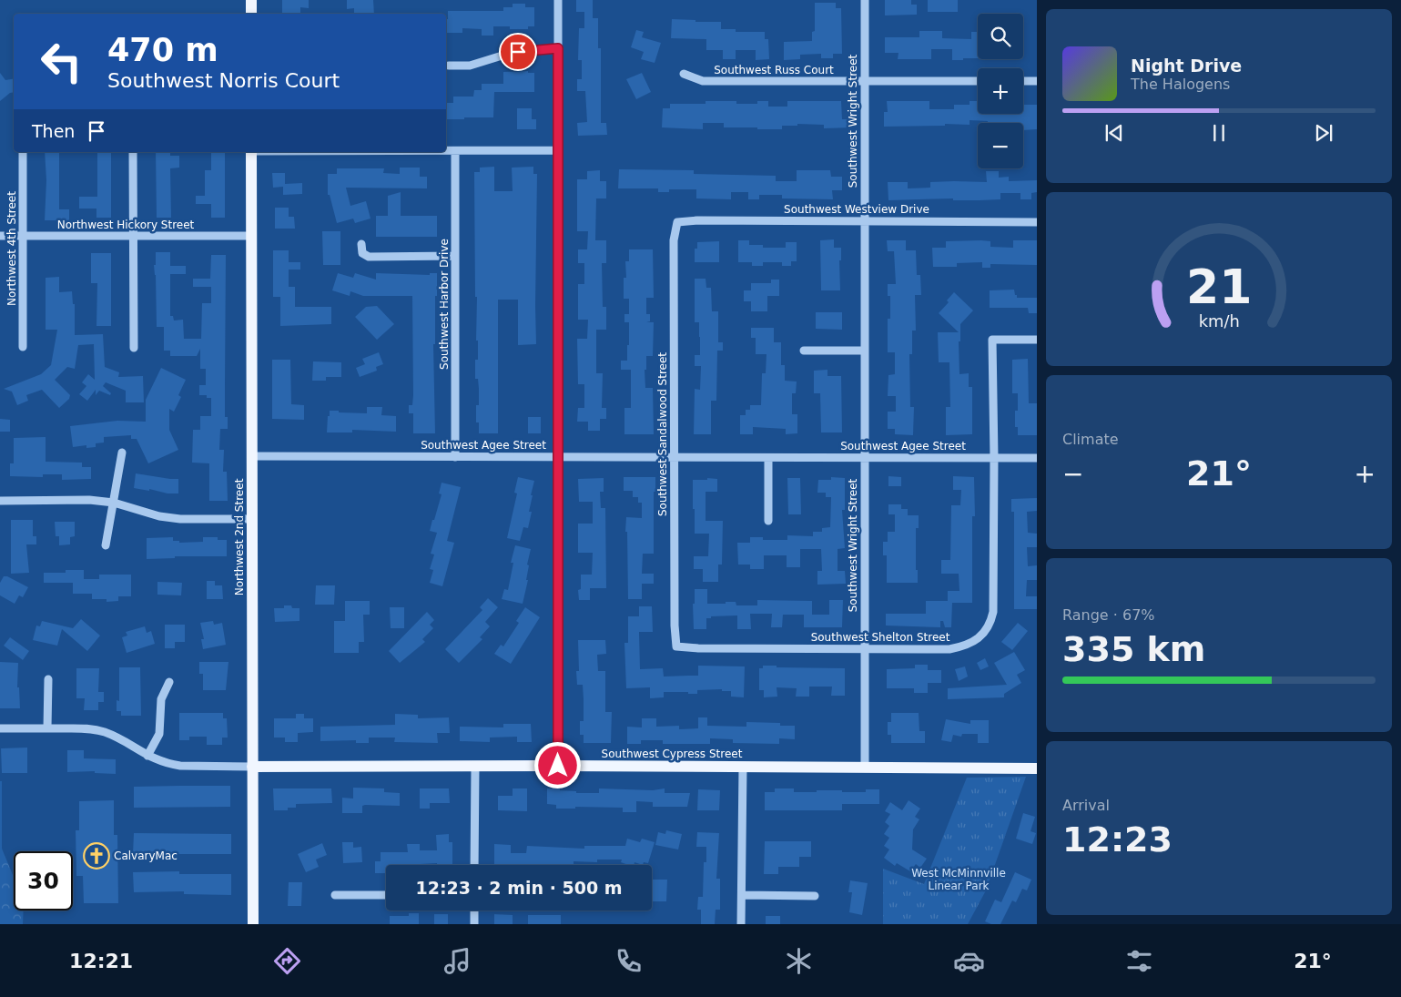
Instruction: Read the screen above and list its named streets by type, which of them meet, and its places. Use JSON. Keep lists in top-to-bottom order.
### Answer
{
  "streets": {
    "main road": ["Northwest 2nd Street", "Southwest Cypress Street"],
    "street": [
      "Southwest Russ Court",
      "Southwest Wright Street",
      "Southwest Westview Drive",
      "Northwest Hickory Street",
      "Northwest 4th Street",
      "Southwest Harbor Drive",
      "Southwest Sandalwood Street",
      "Southwest Agee Street",
      "Southwest Shelton Street"
    ]
  },
  "crossings": [
    ["Southwest Russ Court", "Southwest Wright Street"],
    ["Southwest Wright Street", "Southwest Westview Drive"],
    ["Southwest Wright Street", "Southwest Agee Street"],
    ["Southwest Wright Street", "Southwest Shelton Street"],
    ["Southwest Wright Street", "Southwest Cypress Street"],
    ["Southwest Westview Drive", "Southwest Sandalwood Street"],
    ["Northwest Hickory Street", "Northwest 4th Street"],
    ["Northwest Hickory Street", "Northwest 2nd Street"],
    ["Southwest Harbor Drive", "Southwest Agee Street"],
    ["Southwest Sandalwood Street", "Southwest Agee Street"],
    ["Southwest Sandalwood Street", "Southwest Shelton Street"],
    ["Southwest Agee Street", "Northwest 2nd Street"],
    ["Southwest Agee Street", "Southwest Shelton Street"],
    ["Northwest 2nd Street", "Southwest Cypress Street"]
  ],
  "parks": ["West McMinnville Linear Park"],
  "places": {
    "church": ["CalvaryMac"]
  },
  "page": {
    "map_buttons": ["+", "−"],
    "turn": ["470 m", "Southwest Norris Court"],
    "song": ["Night Drive", "The Halogens"],
    "then": "Then",
    "tile": [
      "Climate",
      ["Range · 67%", "335 km"],
      ["Arrival", "12:23"]
    ],
    "heat": ["−", "21°", "+"],
    "limit": "30",
    "trip": "12:23 · 2 min · 500 m",
    "tabs": ["12:21", "21°"],
    "gauge": ["21", "km/h"]
  }
}
